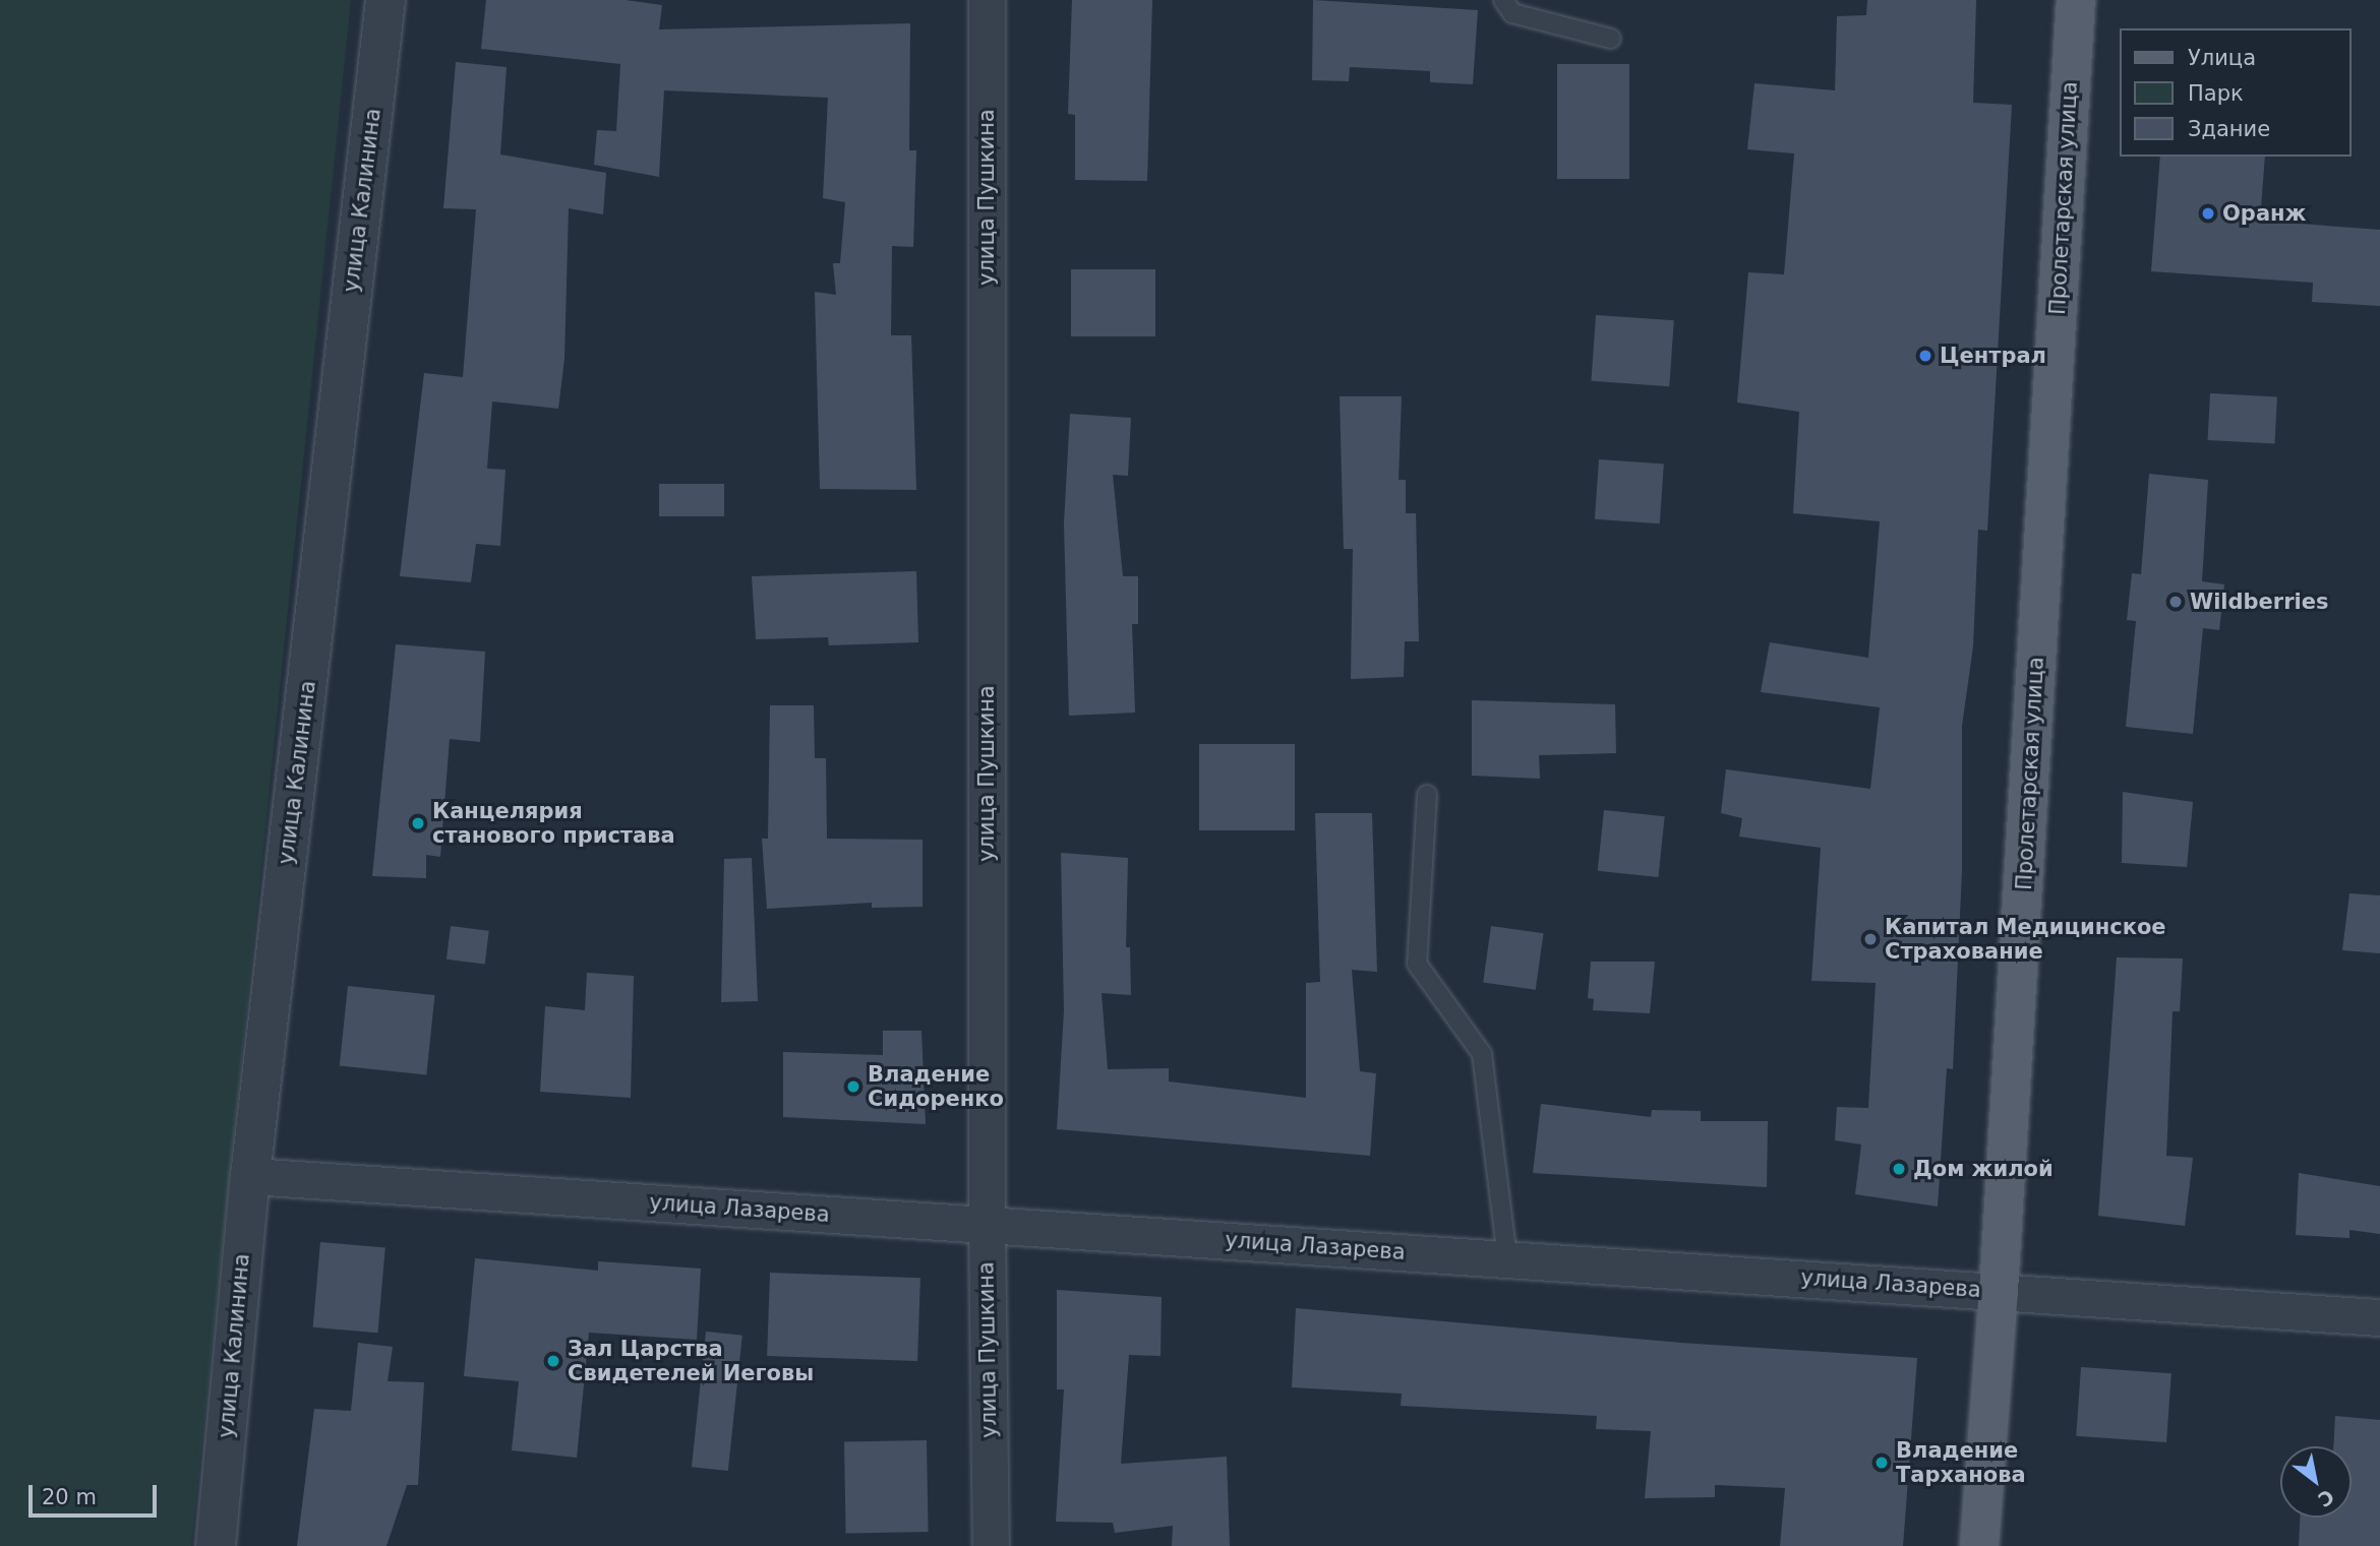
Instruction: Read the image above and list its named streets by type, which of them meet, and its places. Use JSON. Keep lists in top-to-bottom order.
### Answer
{
  "streets": {
    "main road": ["Пролетарская улица"],
    "street": ["улица Пушкина", "улица Калинина", "улица Лазарева"]
  },
  "crossings": [
    ["улица Пушкина", "улица Лазарева"],
    ["Пролетарская улица", "улица Лазарева"],
    ["улица Калинина", "улица Лазарева"]
  ],
  "places": [
    "Оранж",
    "Централ",
    "Wildberries",
    "Канцелярия станового пристава",
    "Капитал Медицинское Страхование",
    "Владение Сидоренко",
    "Дом жилой",
    "Зал Царства Свидетелей Иеговы",
    "Владение Тарханова"
  ],
  "legend": ["Улица", "Парк", "Здание"],
  "scale_bar": "20 m",
  "north": "bottom right"
}
